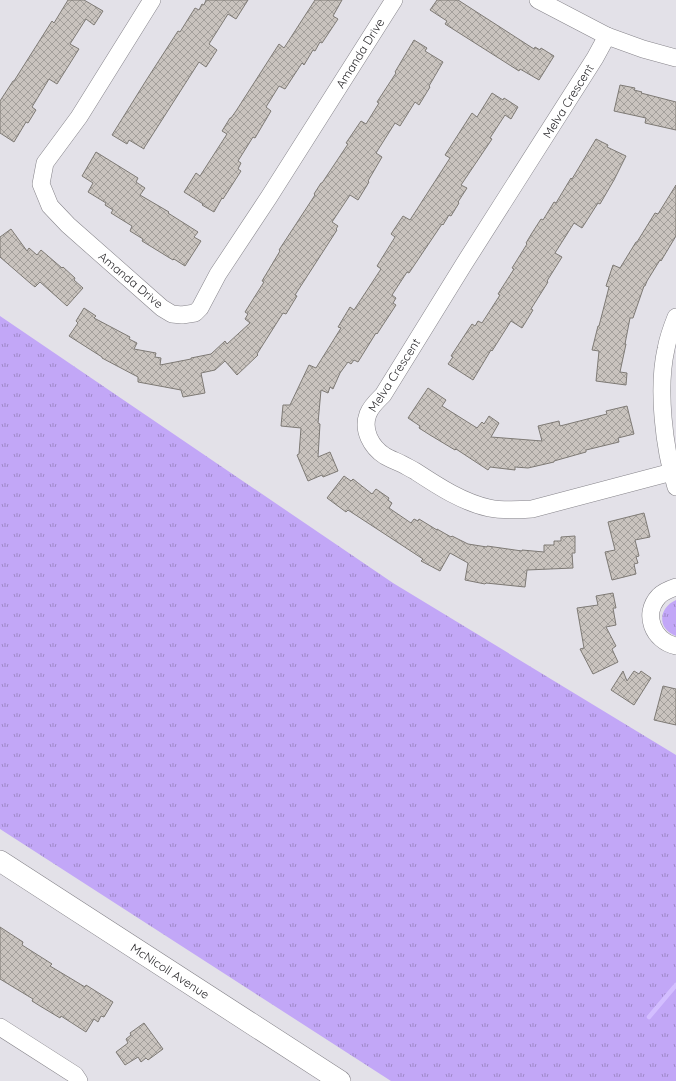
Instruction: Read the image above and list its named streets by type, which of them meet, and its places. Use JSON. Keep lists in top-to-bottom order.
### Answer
{
  "streets": {
    "main road": ["McNicoll Avenue"],
    "street": ["Amanda Drive", "Melva Crescent"]
  }
}
